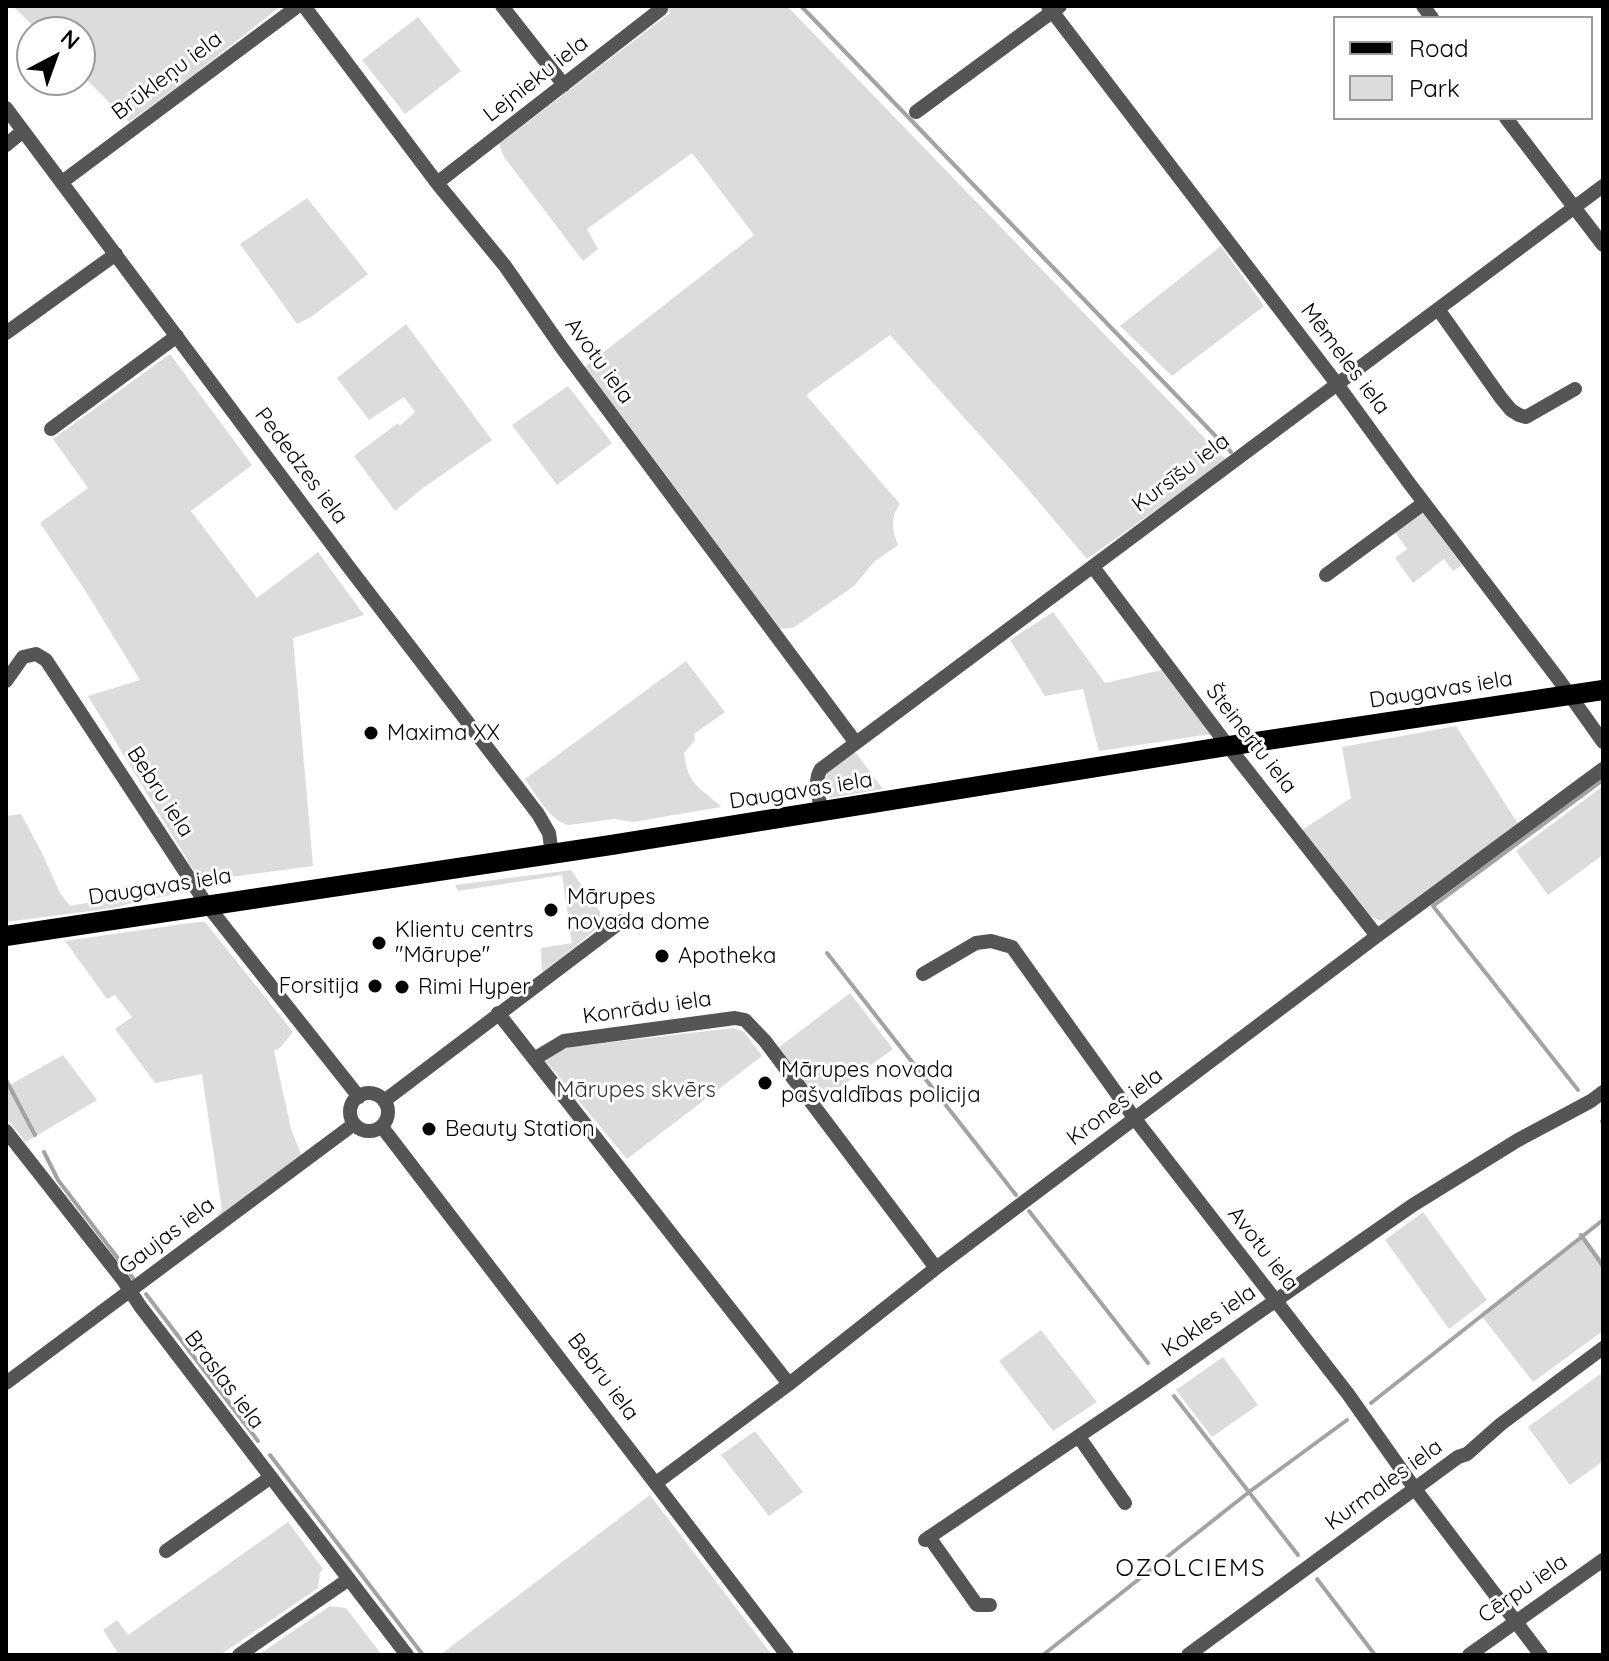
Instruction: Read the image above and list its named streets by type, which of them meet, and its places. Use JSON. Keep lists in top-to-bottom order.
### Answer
{
  "streets": {
    "main road": ["Daugavas iela"],
    "street": [
      "Brūkleņu iela",
      "Lejnieku iela",
      "Mēmeles iela",
      "Avotu iela",
      "Pededzes iela",
      "Kursīšu iela",
      "Šteinertu iela",
      "Bebru iela",
      "Konrādu iela",
      "Krones iela",
      "Gaujas iela",
      "Kokles iela",
      "Braslas iela",
      "Kurmales iela",
      "Cērpu iela"
    ]
  },
  "crossings": [
    ["Brūkleņu iela", "Avotu iela"],
    ["Brūkleņu iela", "Pededzes iela"],
    ["Lejnieku iela", "Avotu iela"],
    ["Mēmeles iela", "Kursīšu iela"],
    ["Mēmeles iela", "Daugavas iela"],
    ["Avotu iela", "Kursīšu iela"],
    ["Avotu iela", "Krones iela"],
    ["Avotu iela", "Kokles iela"],
    ["Avotu iela", "Kurmales iela"],
    ["Avotu iela", "Cērpu iela"],
    ["Pededzes iela", "Daugavas iela"],
    ["Kursīšu iela", "Daugavas iela"],
    ["Kursīšu iela", "Šteinertu iela"],
    ["Daugavas iela", "Šteinertu iela"],
    ["Daugavas iela", "Bebru iela"],
    ["Šteinertu iela", "Krones iela"],
    ["Bebru iela", "Krones iela"],
    ["Bebru iela", "Gaujas iela"],
    ["Konrādu iela", "Krones iela"],
    ["Gaujas iela", "Braslas iela"]
  ],
  "districts": ["OZOLCIEMS"],
  "parks": ["Mārupes skvērs"],
  "places": [
    "Maxima XX",
    "Mārupes novada dome",
    "Klientu centrs \"Mārupe\"",
    "Apotheka",
    "Forsitija",
    "Rimi Hyper",
    "Mārupes novada pašvaldības policija",
    "Beauty Station"
  ],
  "legend": ["Road", "Park"],
  "north": "top right"
}
